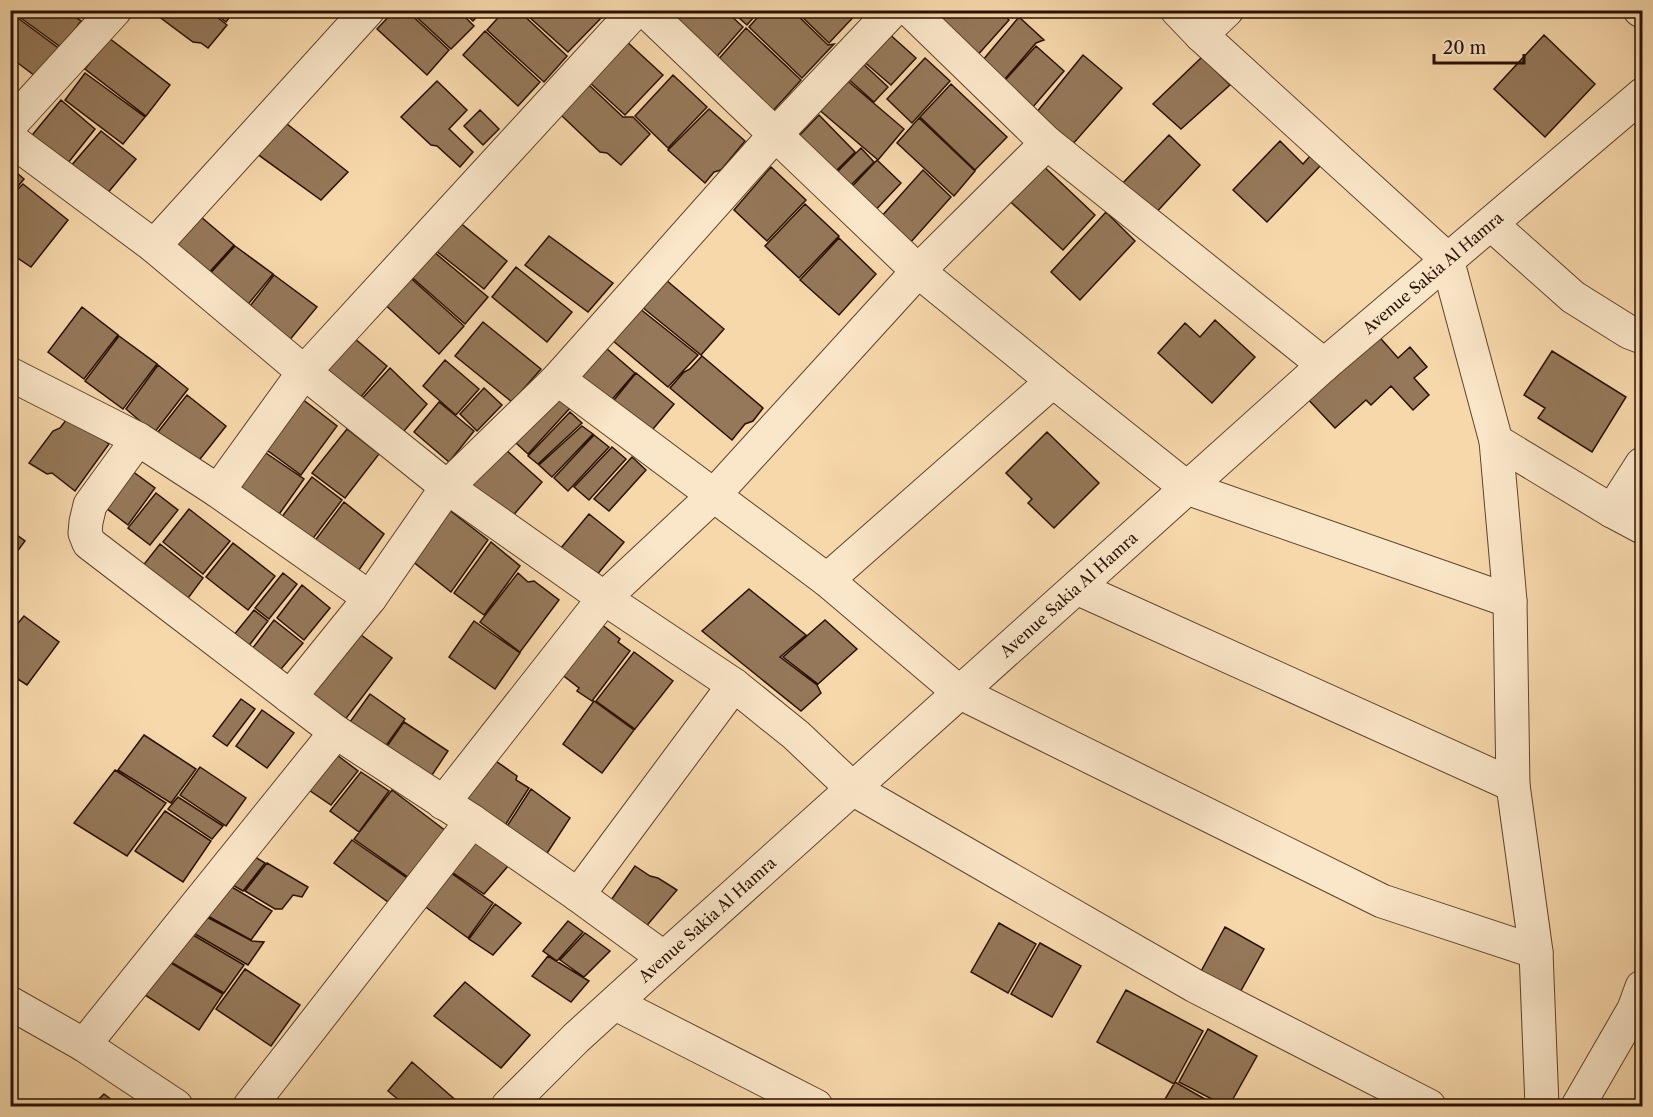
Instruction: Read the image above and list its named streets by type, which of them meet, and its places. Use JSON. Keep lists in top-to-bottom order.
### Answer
{
  "streets": {
    "street": ["Avenue Sakia Al Hamra"]
  },
  "scale_bar": "20 m"
}
